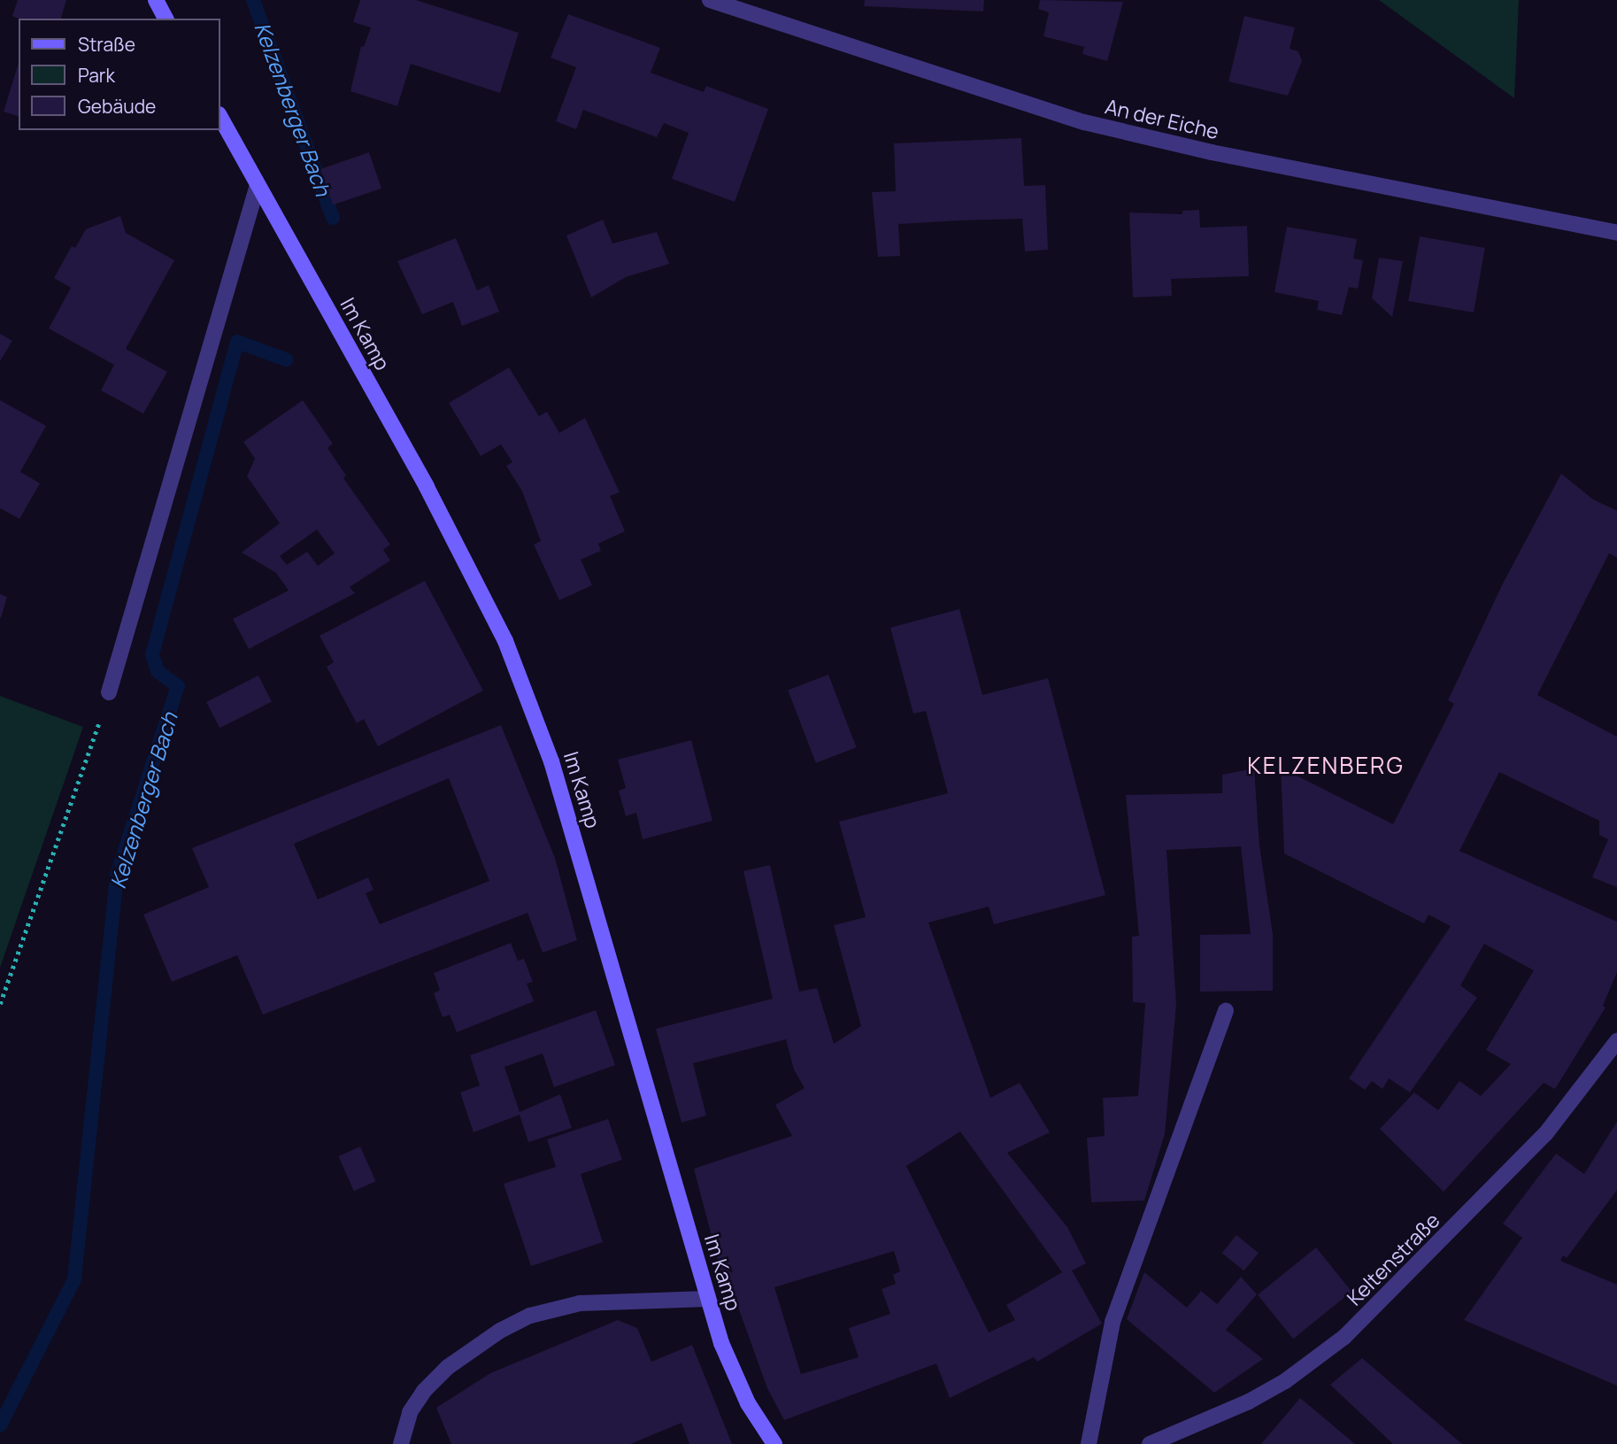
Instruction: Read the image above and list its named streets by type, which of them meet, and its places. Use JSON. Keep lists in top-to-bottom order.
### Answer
{
  "streets": {
    "main road": ["Im Kamp"],
    "street": ["An der Eiche", "Keltenstraße"]
  },
  "districts": ["KELZENBERG"],
  "water": ["Kelzenberger Bach"],
  "legend": ["Straße", "Park", "Gebäude"]
}
